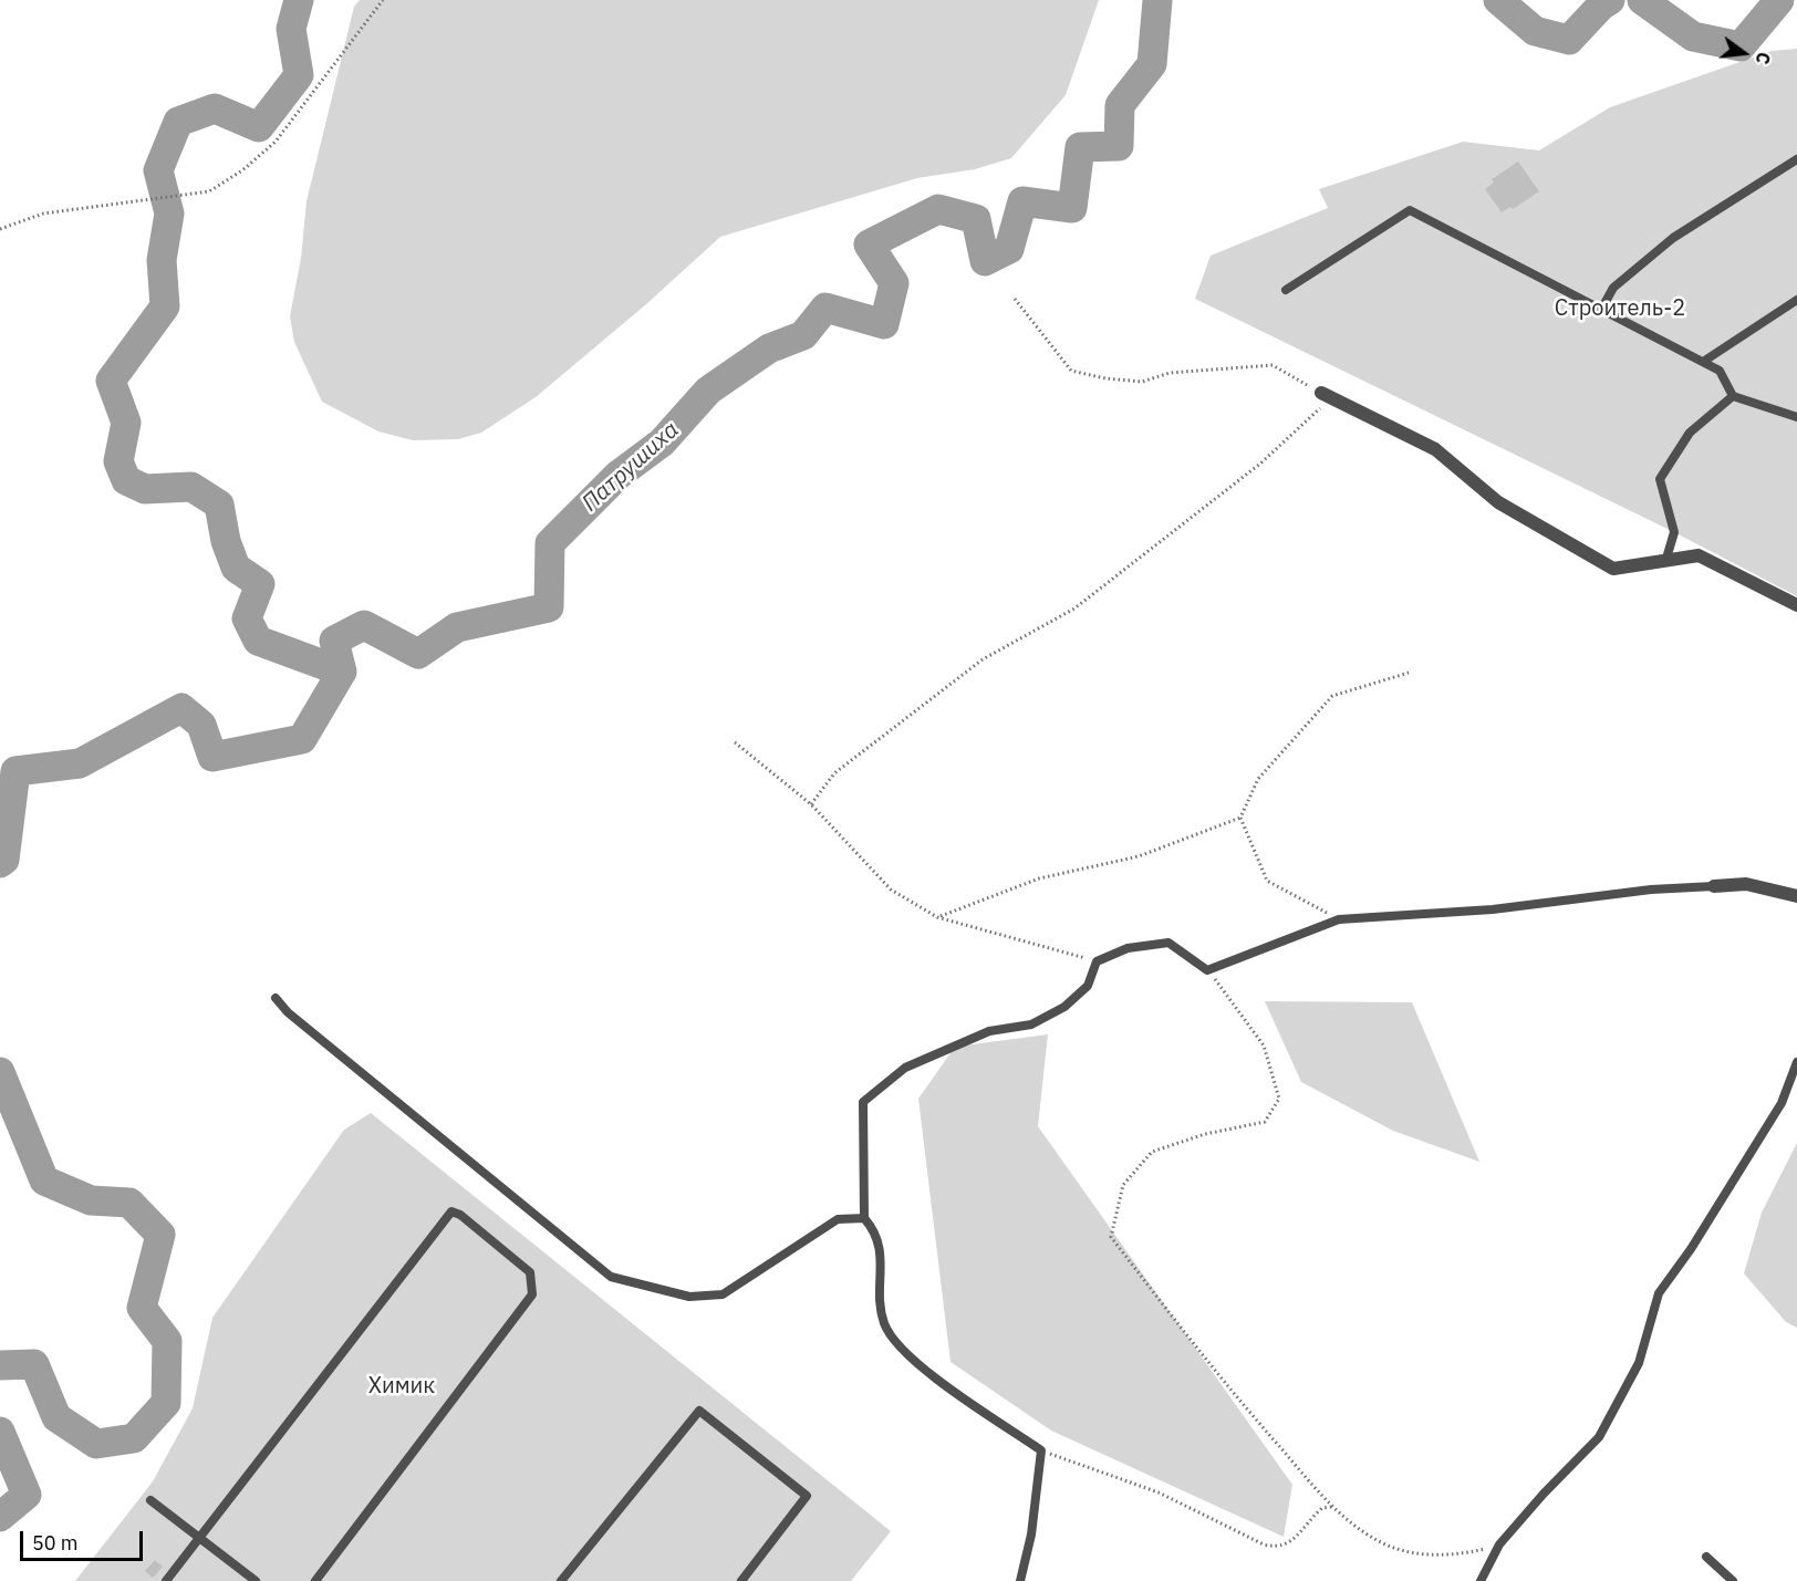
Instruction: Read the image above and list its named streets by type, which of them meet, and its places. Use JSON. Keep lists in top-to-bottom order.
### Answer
{
  "water": ["Патрушиха"],
  "parks": ["Строитель-2", "Химик"],
  "scale_bar": "50 m",
  "north": "right"
}
